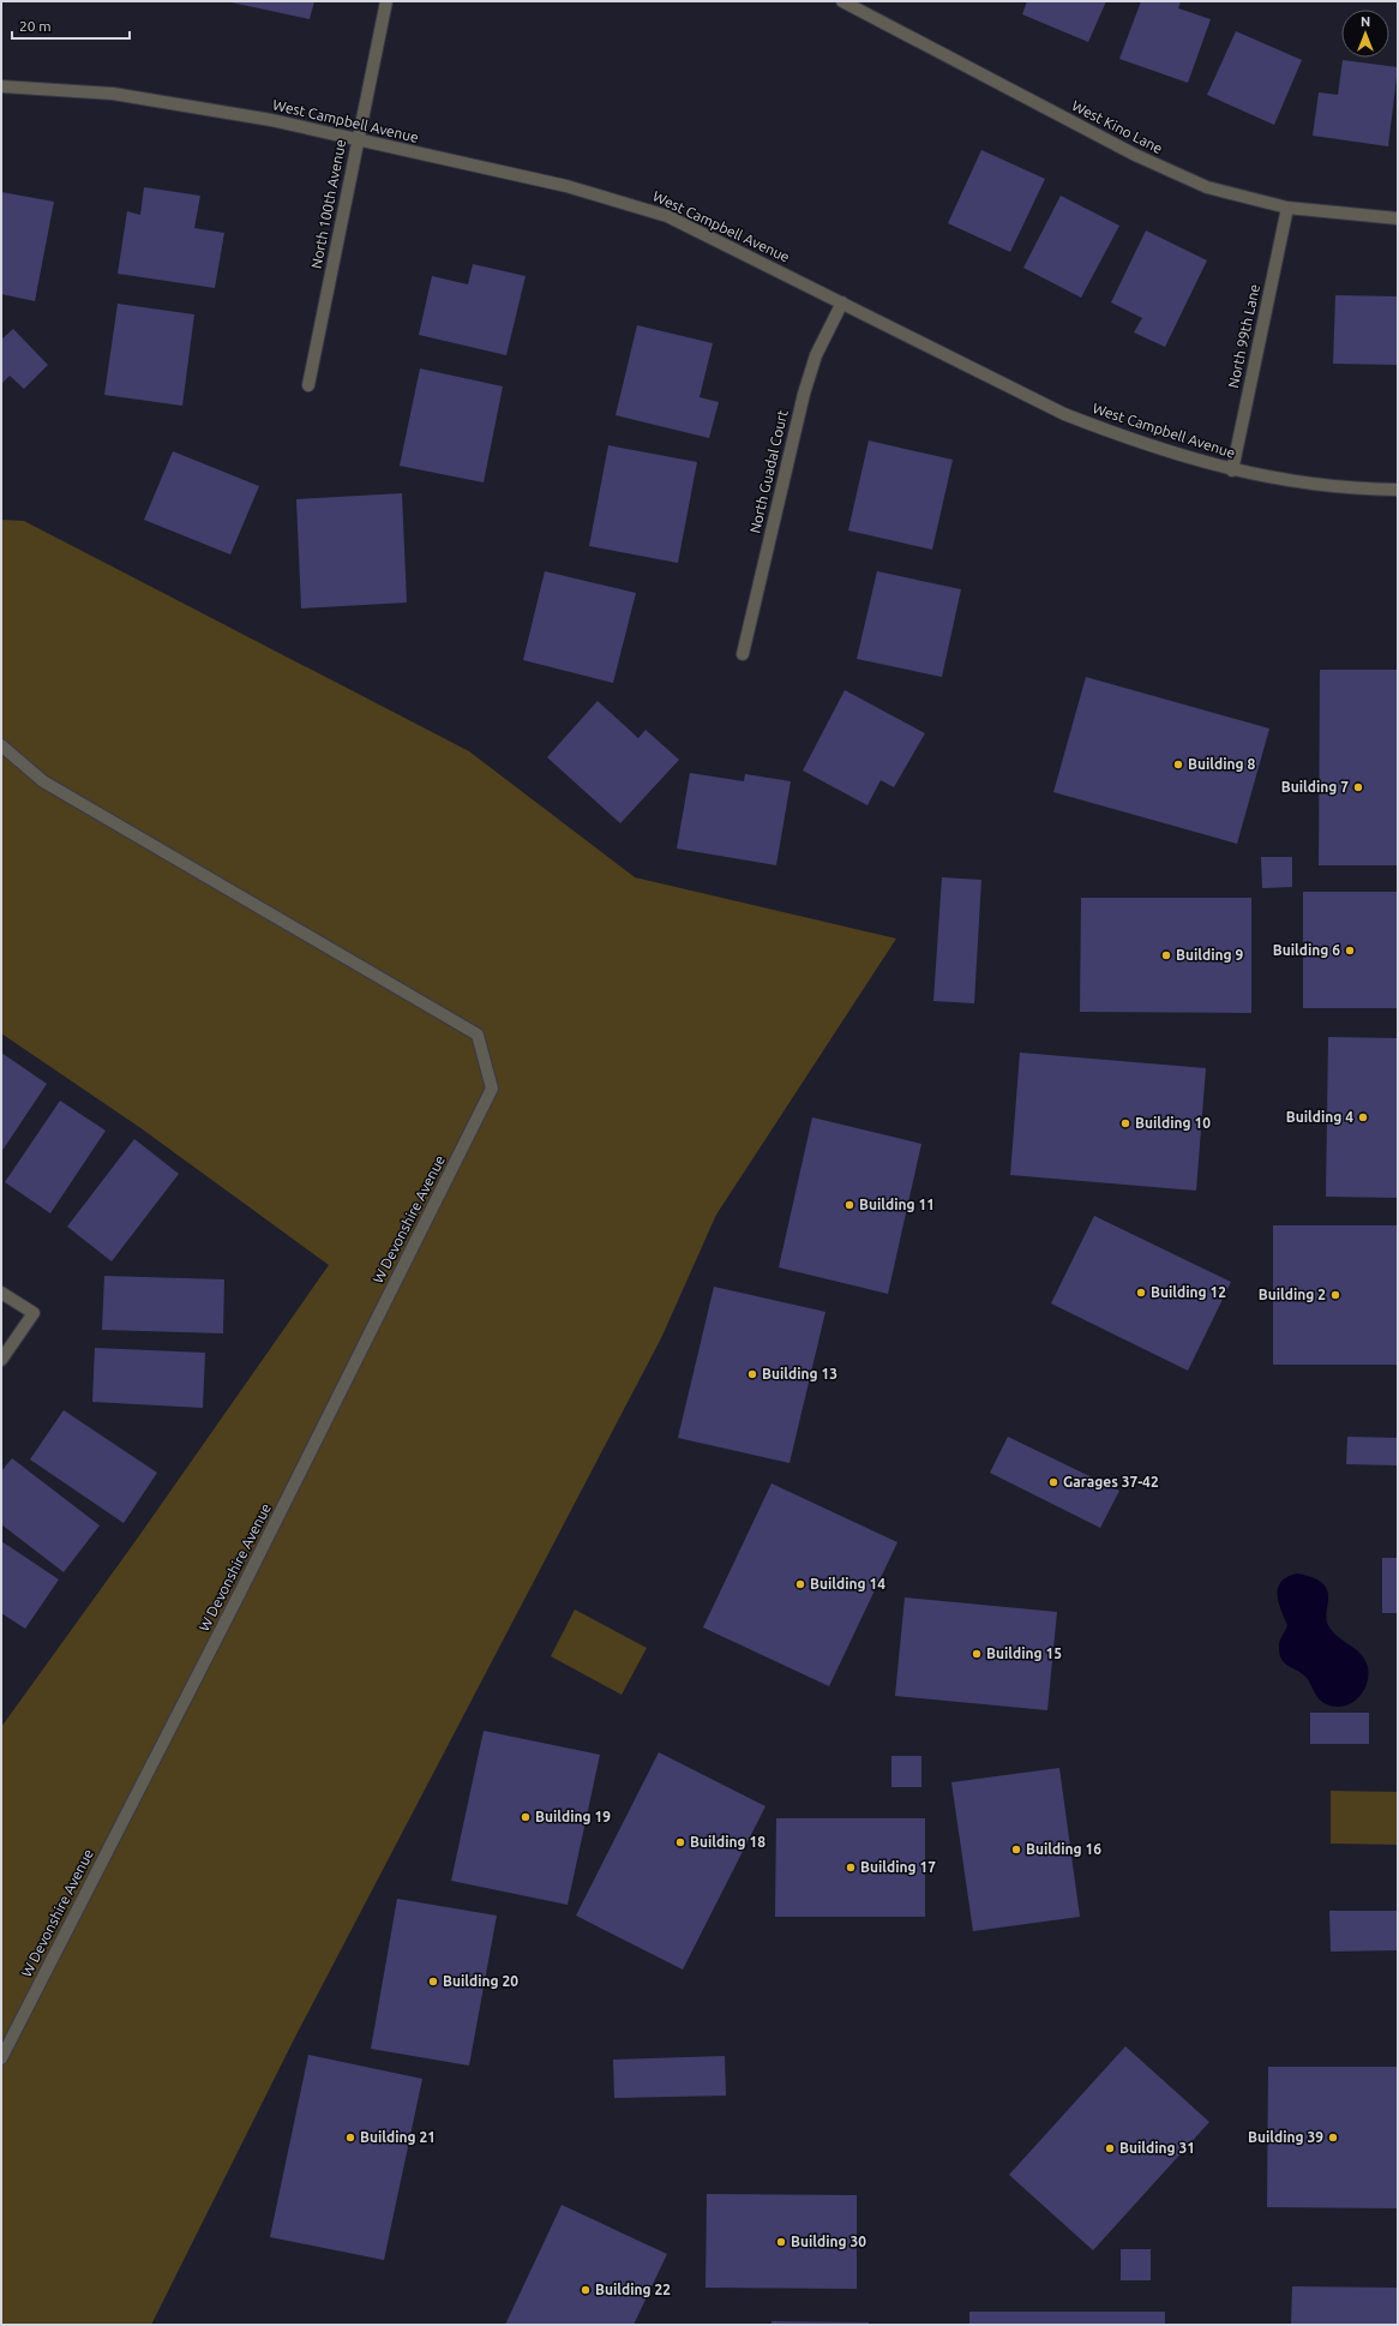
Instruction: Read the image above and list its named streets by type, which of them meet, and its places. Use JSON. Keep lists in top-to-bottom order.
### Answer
{
  "streets": {
    "street": [
      "West Campbell Avenue",
      "West Kino Lane",
      "North 100th Avenue",
      "North 99th Lane",
      "North Guadal Court",
      "W Devonshire Avenue"
    ]
  },
  "crossings": [
    ["West Campbell Avenue", "North 100th Avenue"],
    ["West Campbell Avenue", "North 99th Lane"],
    ["West Campbell Avenue", "North Guadal Court"],
    ["West Kino Lane", "North 99th Lane"]
  ],
  "places": [
    "Building 8",
    "Building 7",
    "Building 6",
    "Building 9",
    "Building 4",
    "Building 10",
    "Building 11",
    "Building 12",
    "Building 2",
    "Building 13",
    "Garages 37-42",
    "Building 14",
    "Building 15",
    "Building 19",
    "Building 18",
    "Building 16",
    "Building 17",
    "Building 20",
    "Building 21",
    "Building 39",
    "Building 31",
    "Building 30",
    "Building 22"
  ],
  "scale_bar": "20 m",
  "north": "top"
}
